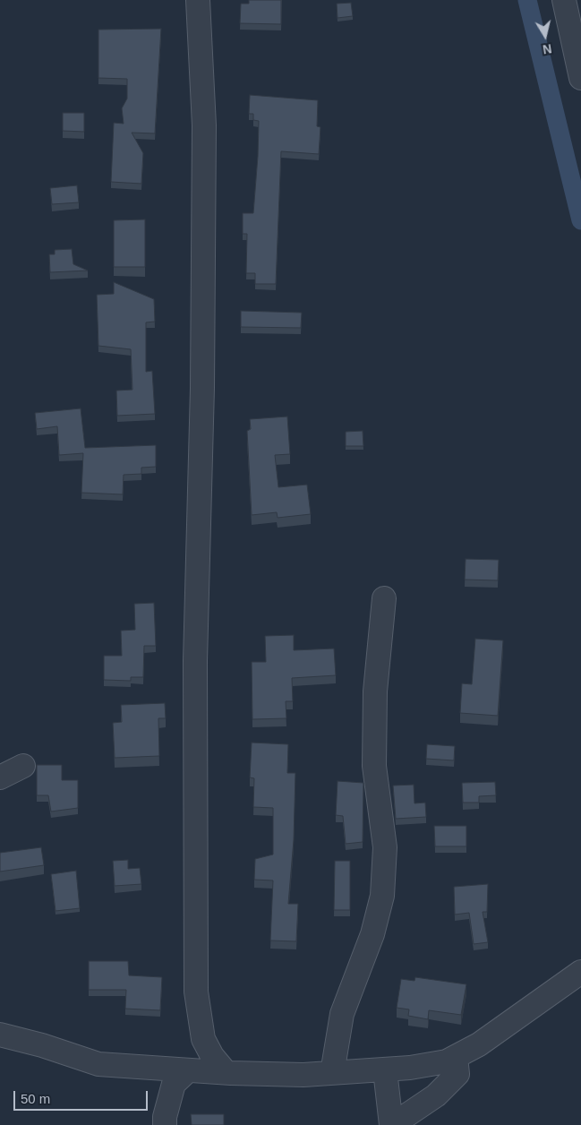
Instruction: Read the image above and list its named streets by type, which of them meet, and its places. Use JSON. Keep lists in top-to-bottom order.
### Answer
{
  "scale_bar": "50 m",
  "north": "bottom"
}
